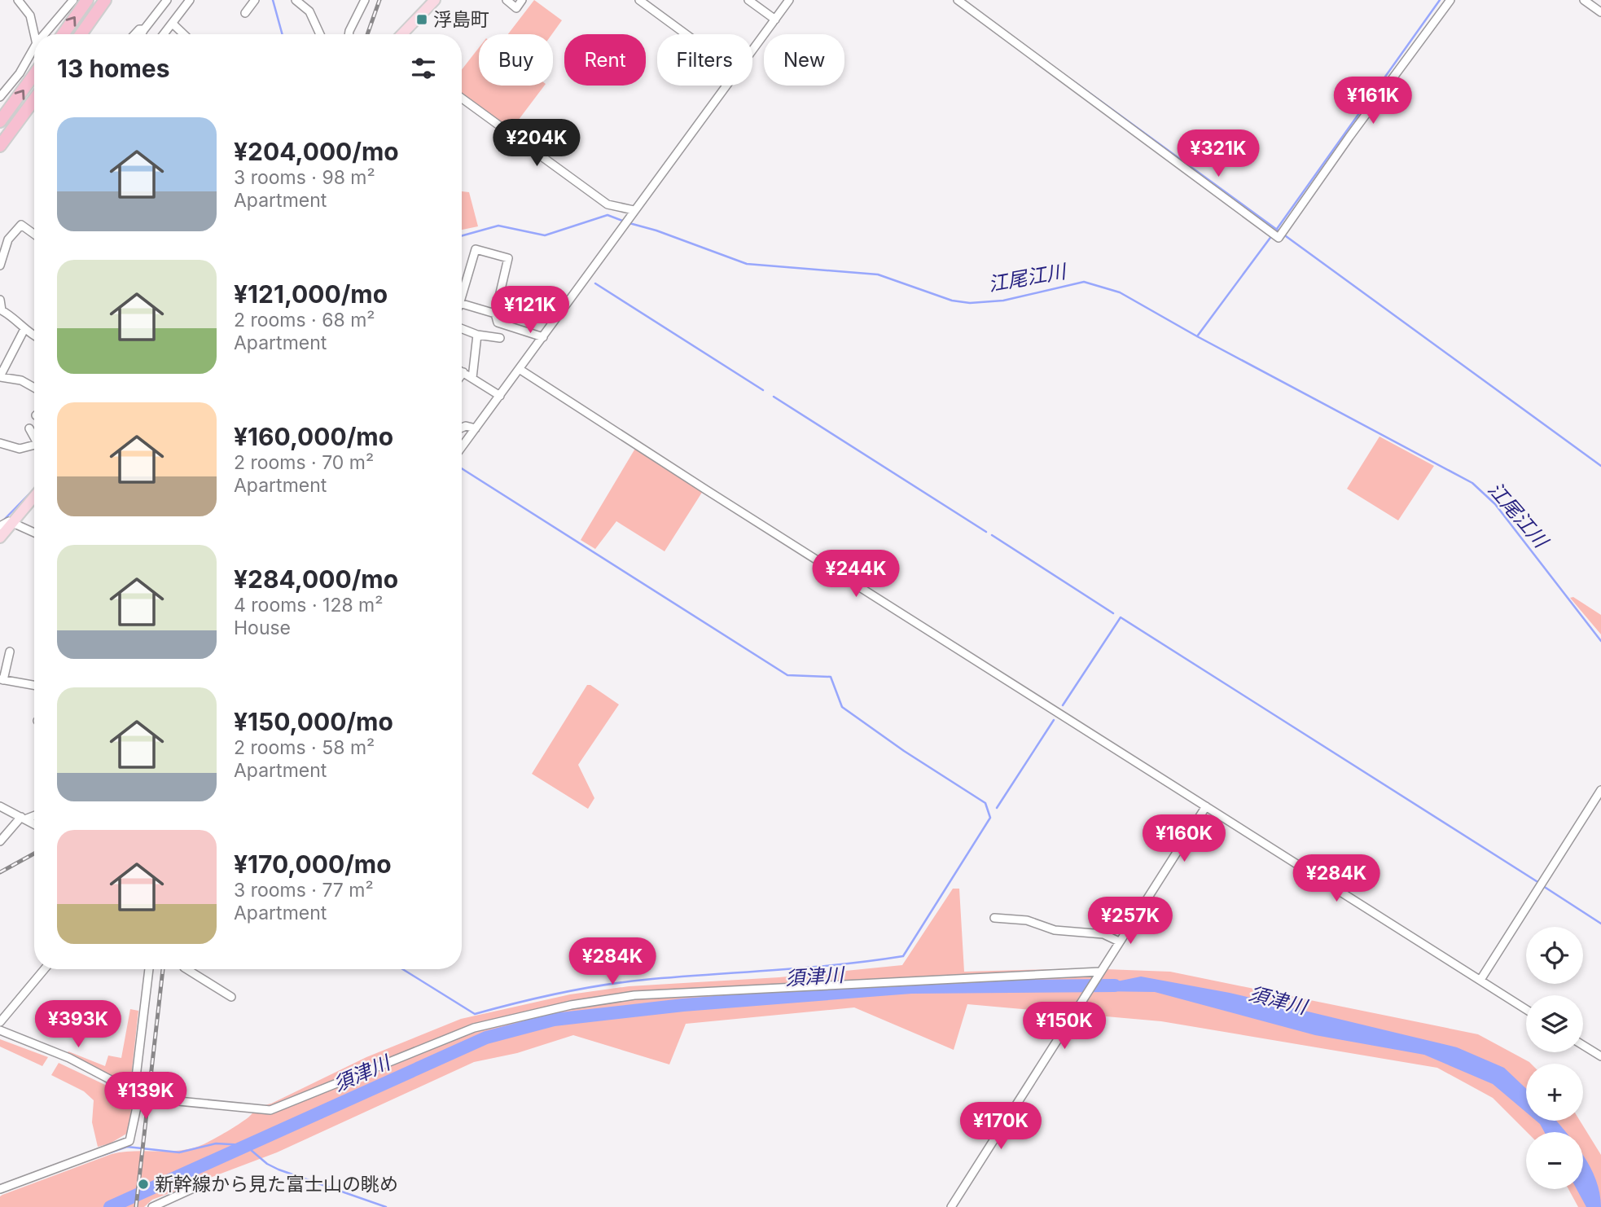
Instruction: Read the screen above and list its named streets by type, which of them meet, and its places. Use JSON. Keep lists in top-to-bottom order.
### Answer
{
  "water": ["江尾江川", "須津川"],
  "places": {
    "transit": ["浮島町"],
    "other": ["新幹線から見た富士山の眺め"]
  },
  "page": {
    "chip": [
      "Buy",
      "Rent",
      "Filters",
      "New"
    ],
    "heading": "13 homes",
    "price": [
      "¥161K",
      "¥204K",
      "¥321K",
      "¥121K",
      "¥244K",
      "¥160K",
      "¥284K",
      "¥257K",
      "¥284K",
      "¥393K",
      "¥150K",
      "¥139K",
      "¥170K"
    ],
    "list": [
      {
        "name": "¥204,000/mo",
        "note": "3 rooms · 98 m² · Apartment"
      },
      {
        "name": "¥121,000/mo",
        "note": "2 rooms · 68 m² · Apartment"
      },
      {
        "name": "¥160,000/mo",
        "note": "2 rooms · 70 m² · Apartment"
      },
      {
        "name": "¥284,000/mo",
        "note": "4 rooms · 128 m² · House"
      },
      {
        "name": "¥150,000/mo",
        "note": "2 rooms · 58 m² · Apartment"
      },
      {
        "name": "¥170,000/mo",
        "note": "3 rooms · 77 m² · Apartment"
      }
    ],
    "map_buttons": ["+", "−"]
  }
}
